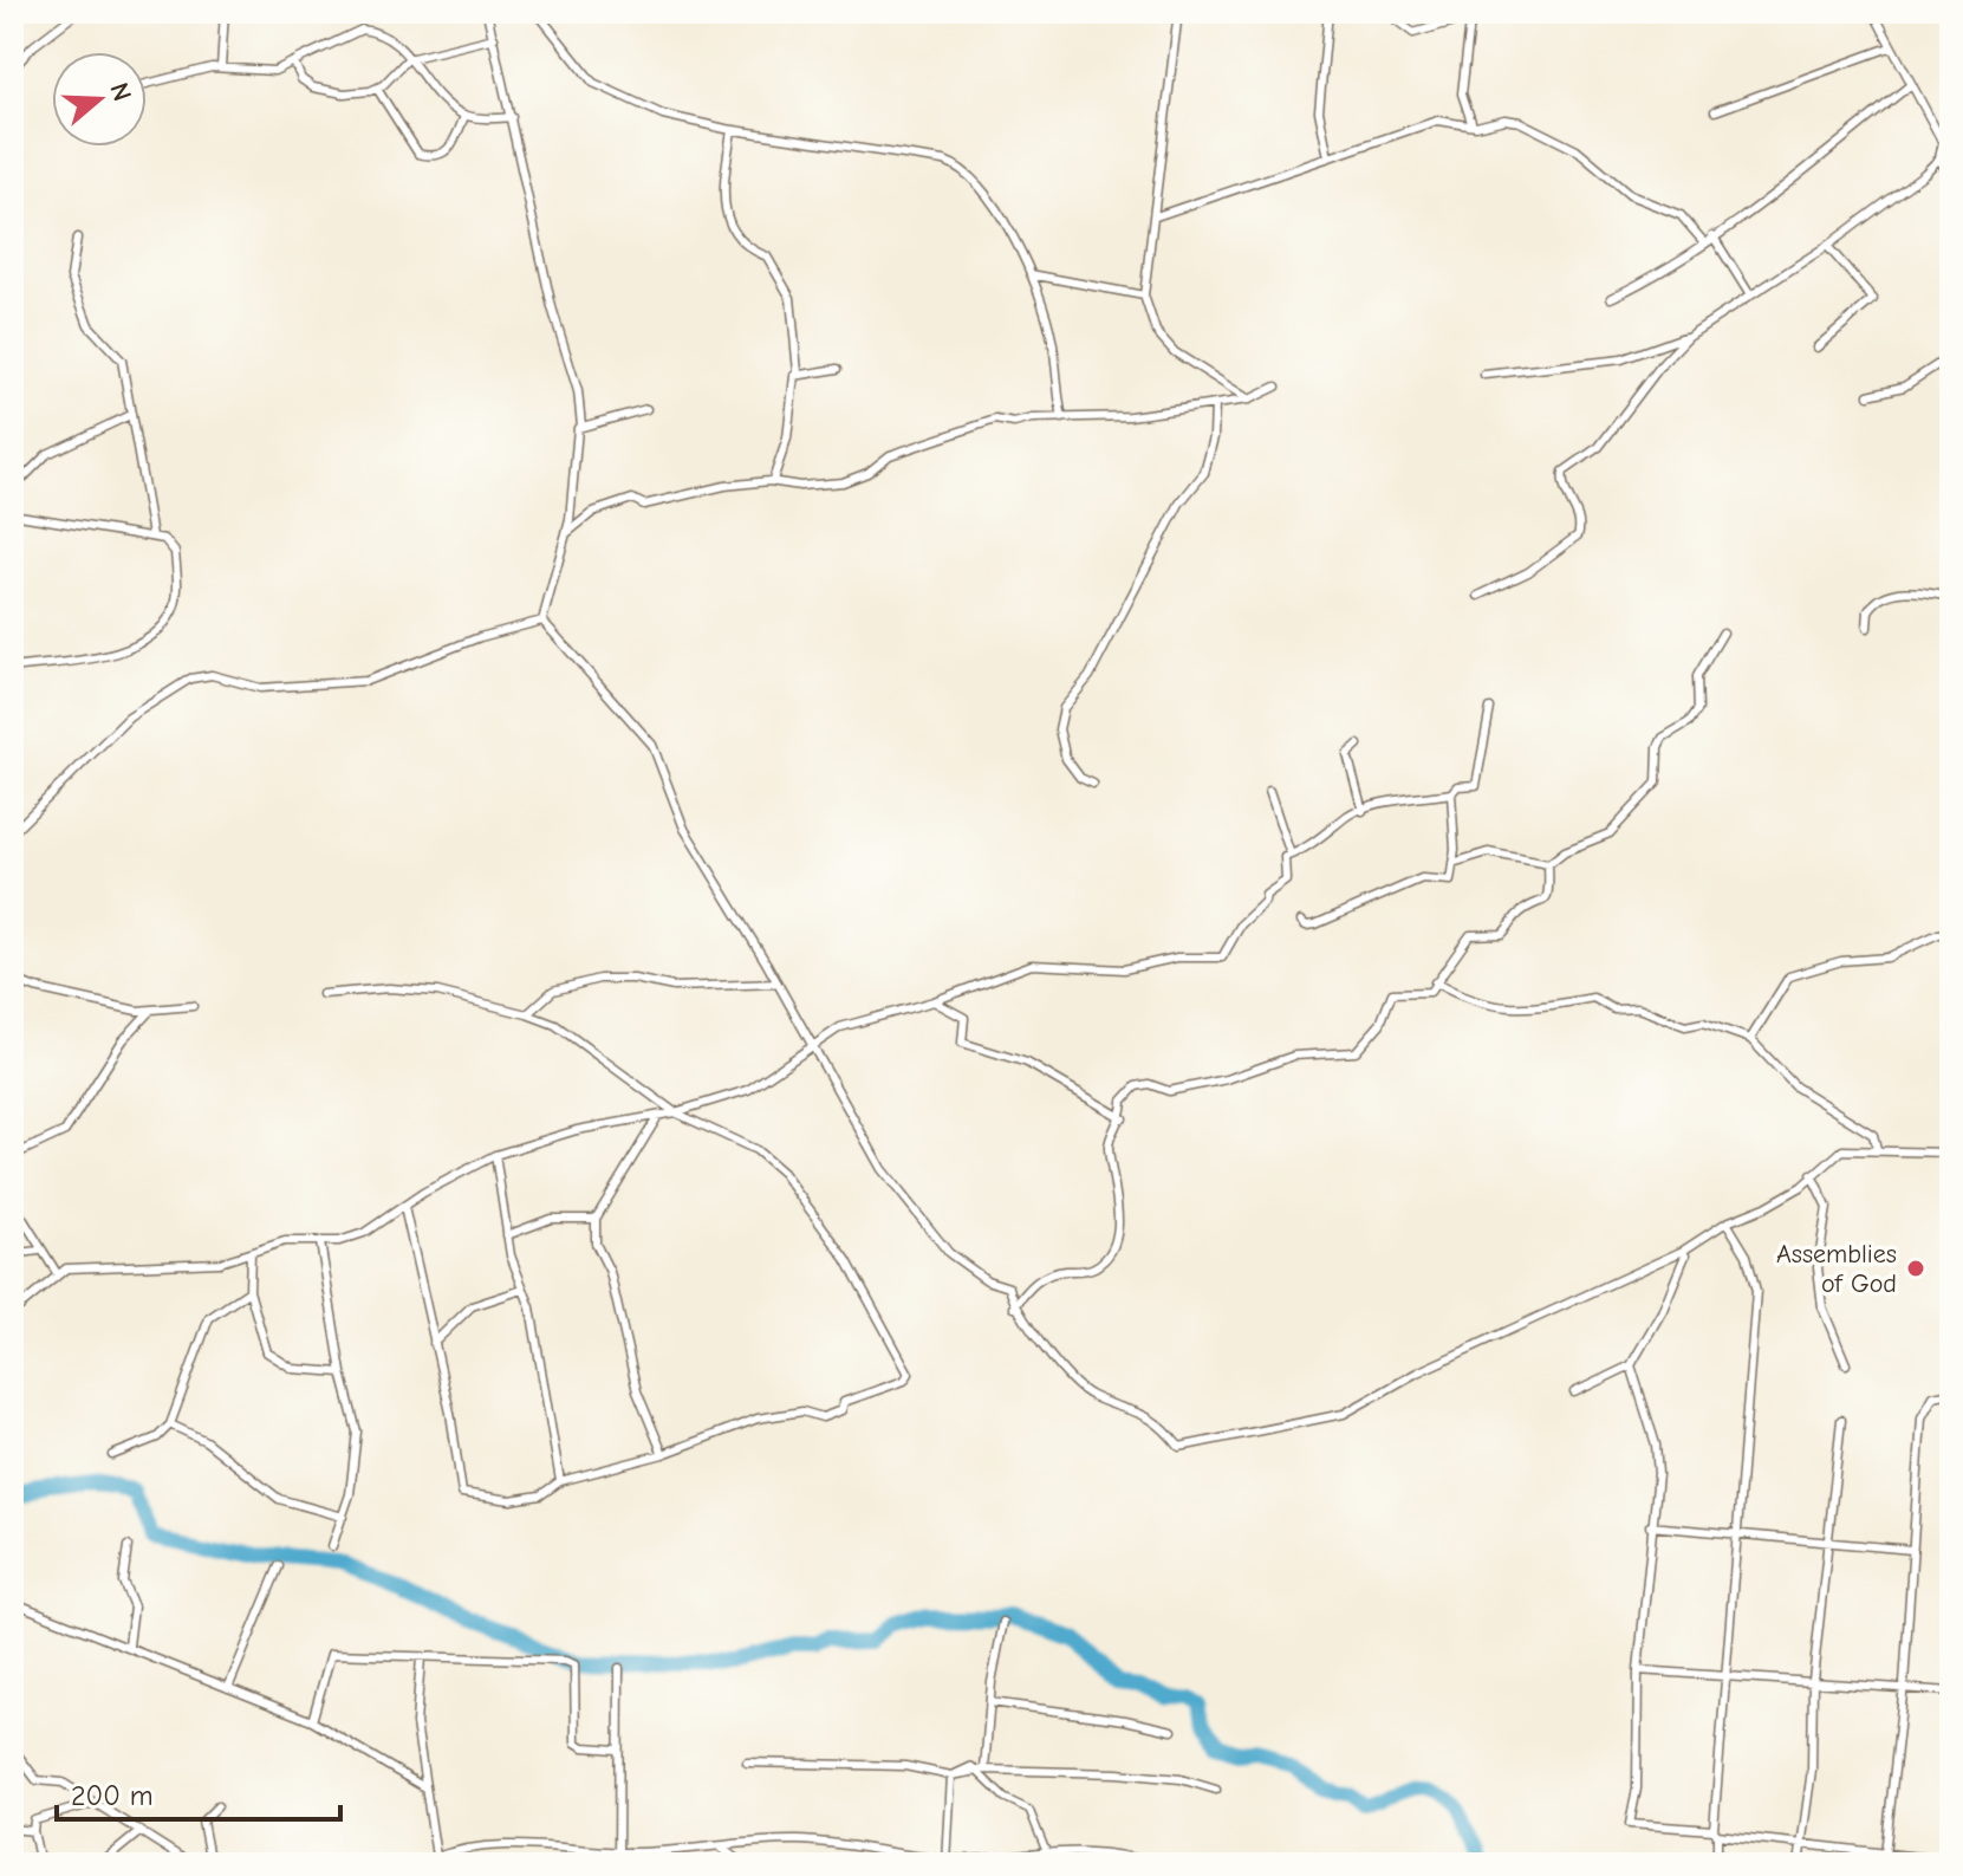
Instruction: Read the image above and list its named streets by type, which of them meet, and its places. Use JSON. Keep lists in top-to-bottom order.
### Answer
{
  "places": ["Assemblies of God"],
  "scale_bar": "200 m",
  "north": "right"
}
